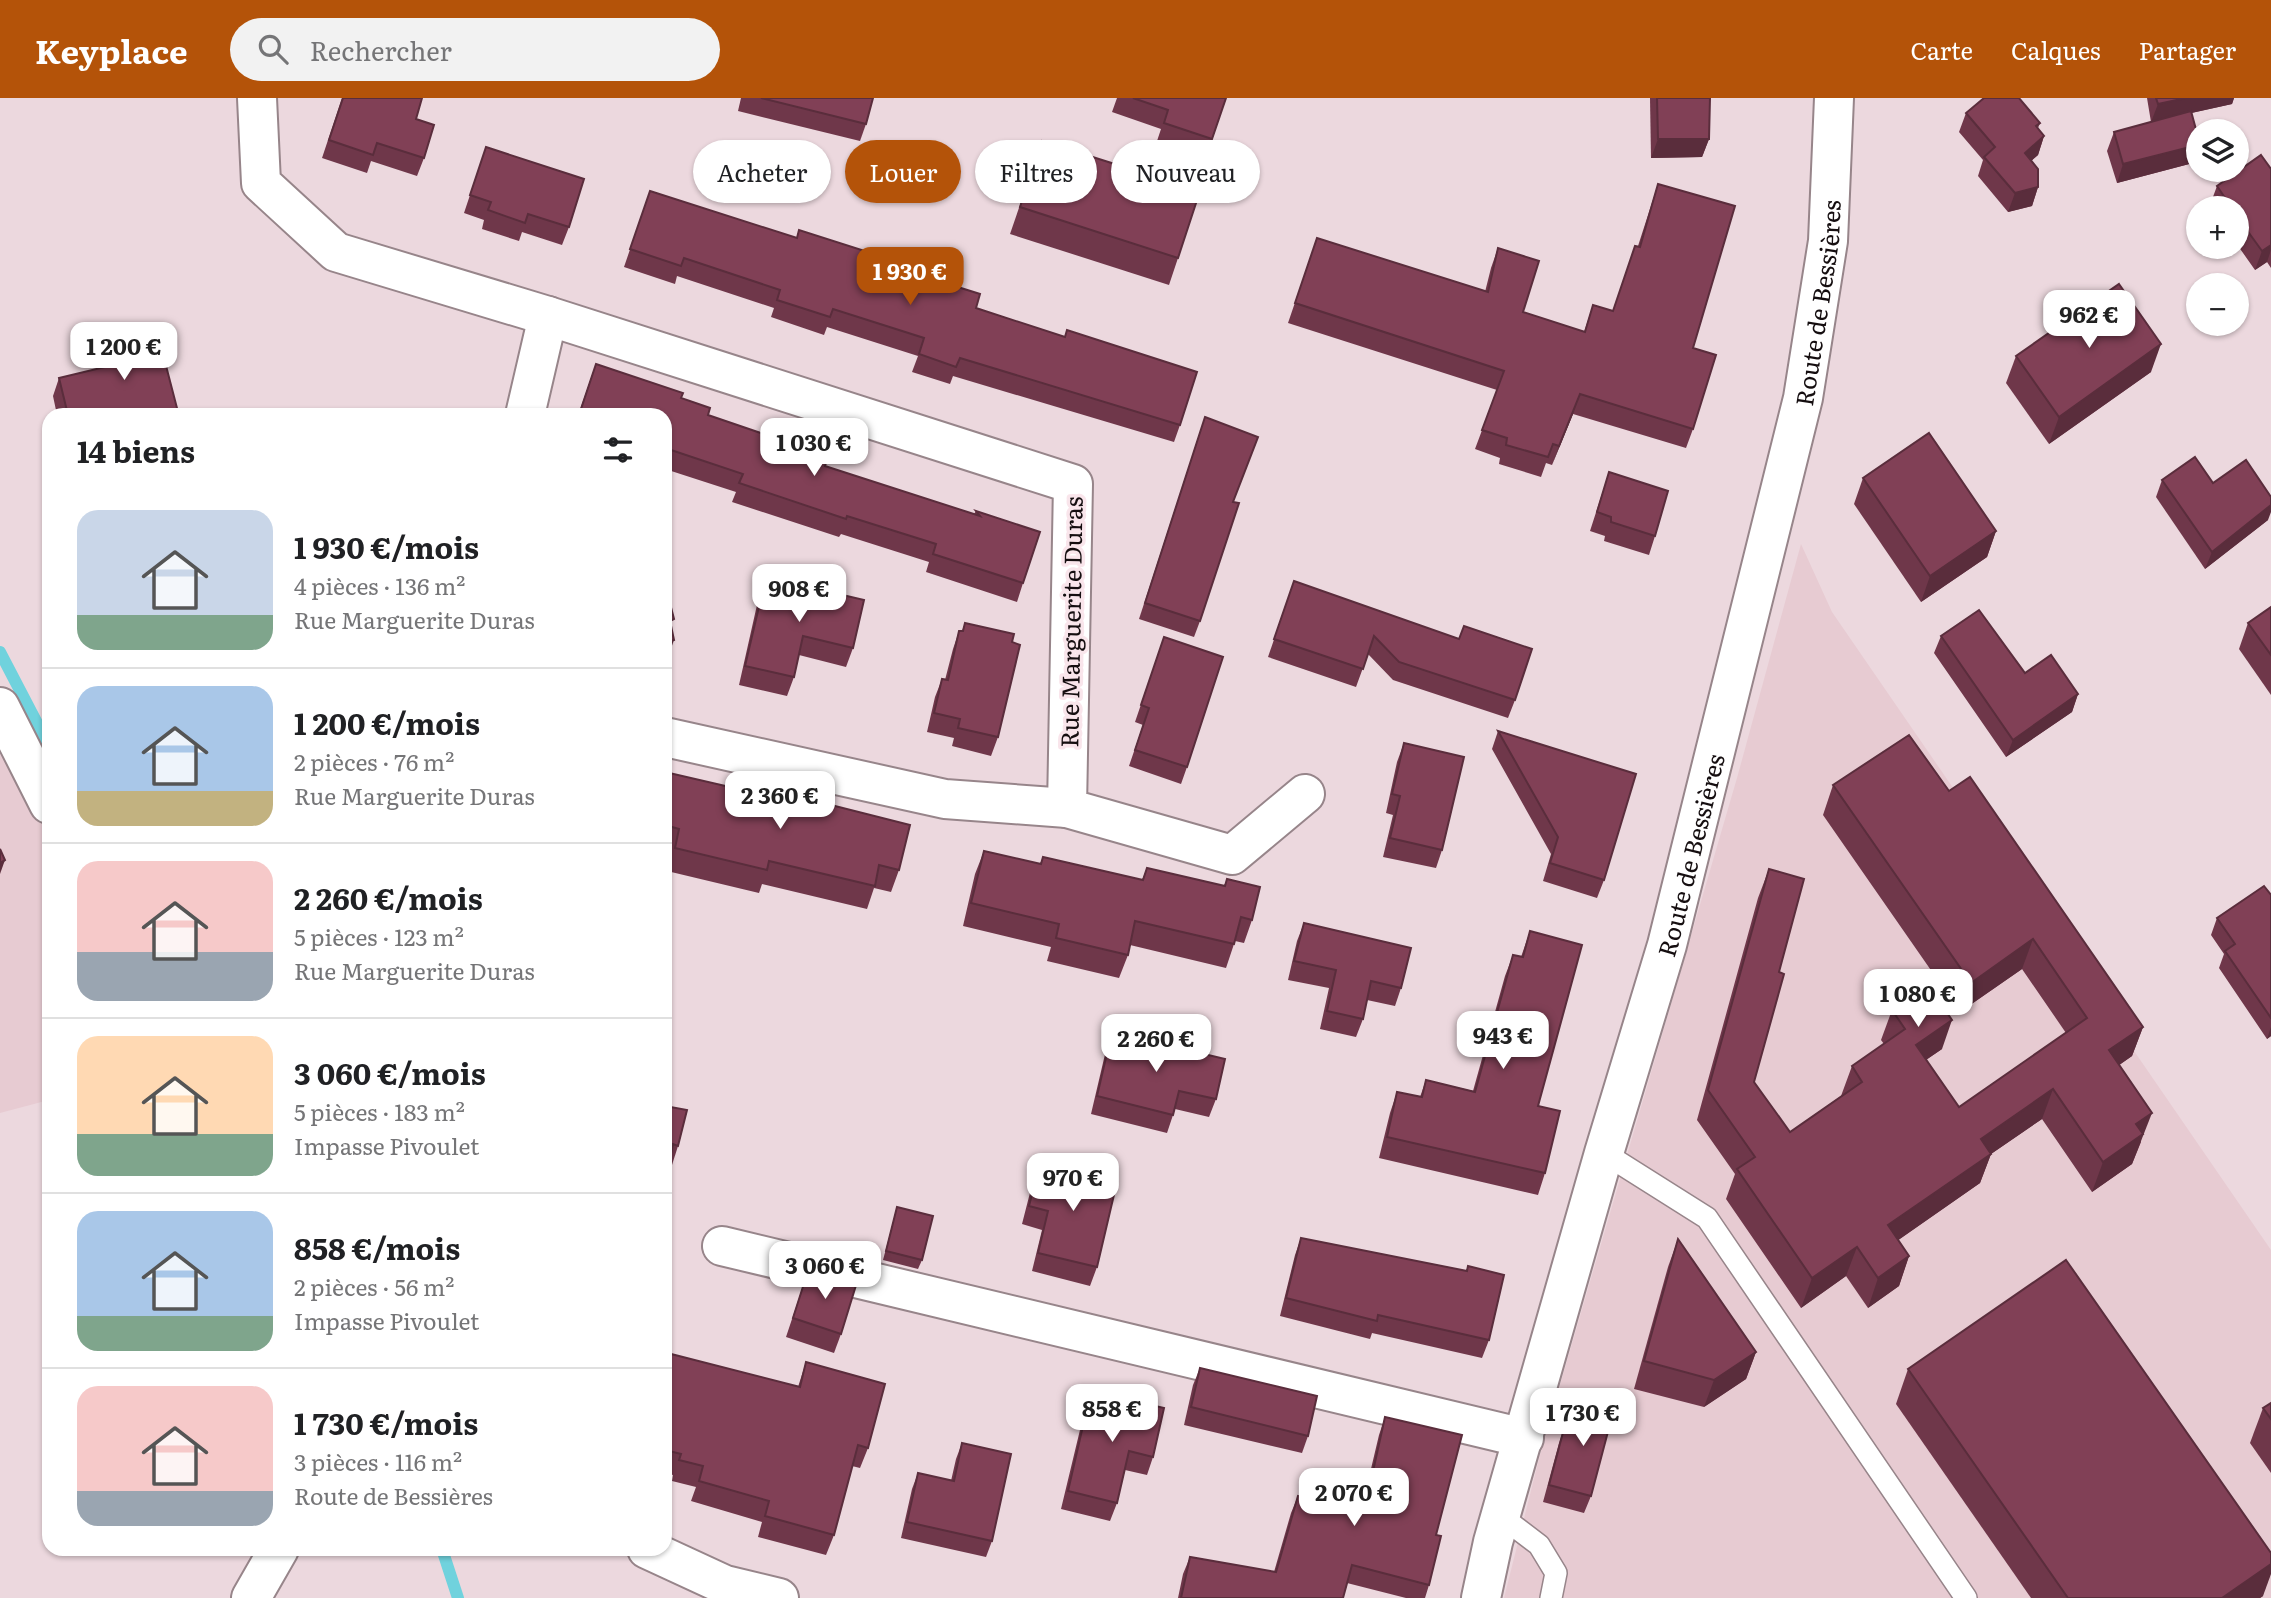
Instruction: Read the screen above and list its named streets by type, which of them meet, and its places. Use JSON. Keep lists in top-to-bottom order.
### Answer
{
  "streets": {
    "street": ["Route de Bessières", "Rue Marguerite Duras"]
  },
  "page": {
    "header": "Keyplace",
    "search": "Rechercher",
    "nav": ["Carte", "Calques", "Partager"],
    "map_buttons": ["+", "−"],
    "chip": [
      "Acheter",
      "Louer",
      "Filtres",
      "Nouveau"
    ],
    "price": [
      "1 930 €",
      "962 €",
      "1 200 €",
      "1 030 €",
      "908 €",
      "2 360 €",
      "1 080 €",
      "943 €",
      "2 260 €",
      "970 €",
      "3 060 €",
      "858 €",
      "1 730 €",
      "2 070 €"
    ],
    "heading": "14 biens",
    "list": [
      {
        "name": "1 930 €/mois",
        "note": "4 pièces · 136 m² · Rue Marguerite Duras"
      },
      {
        "name": "1 200 €/mois",
        "note": "2 pièces · 76 m² · Rue Marguerite Duras"
      },
      {
        "name": "2 260 €/mois",
        "note": "5 pièces · 123 m² · Rue Marguerite Duras"
      },
      {
        "name": "3 060 €/mois",
        "note": "5 pièces · 183 m² · Impasse Pivoulet"
      },
      {
        "name": "858 €/mois",
        "note": "2 pièces · 56 m² · Impasse Pivoulet"
      },
      {
        "name": "1 730 €/mois",
        "note": "3 pièces · 116 m² · Route de Bessières"
      }
    ]
  }
}
